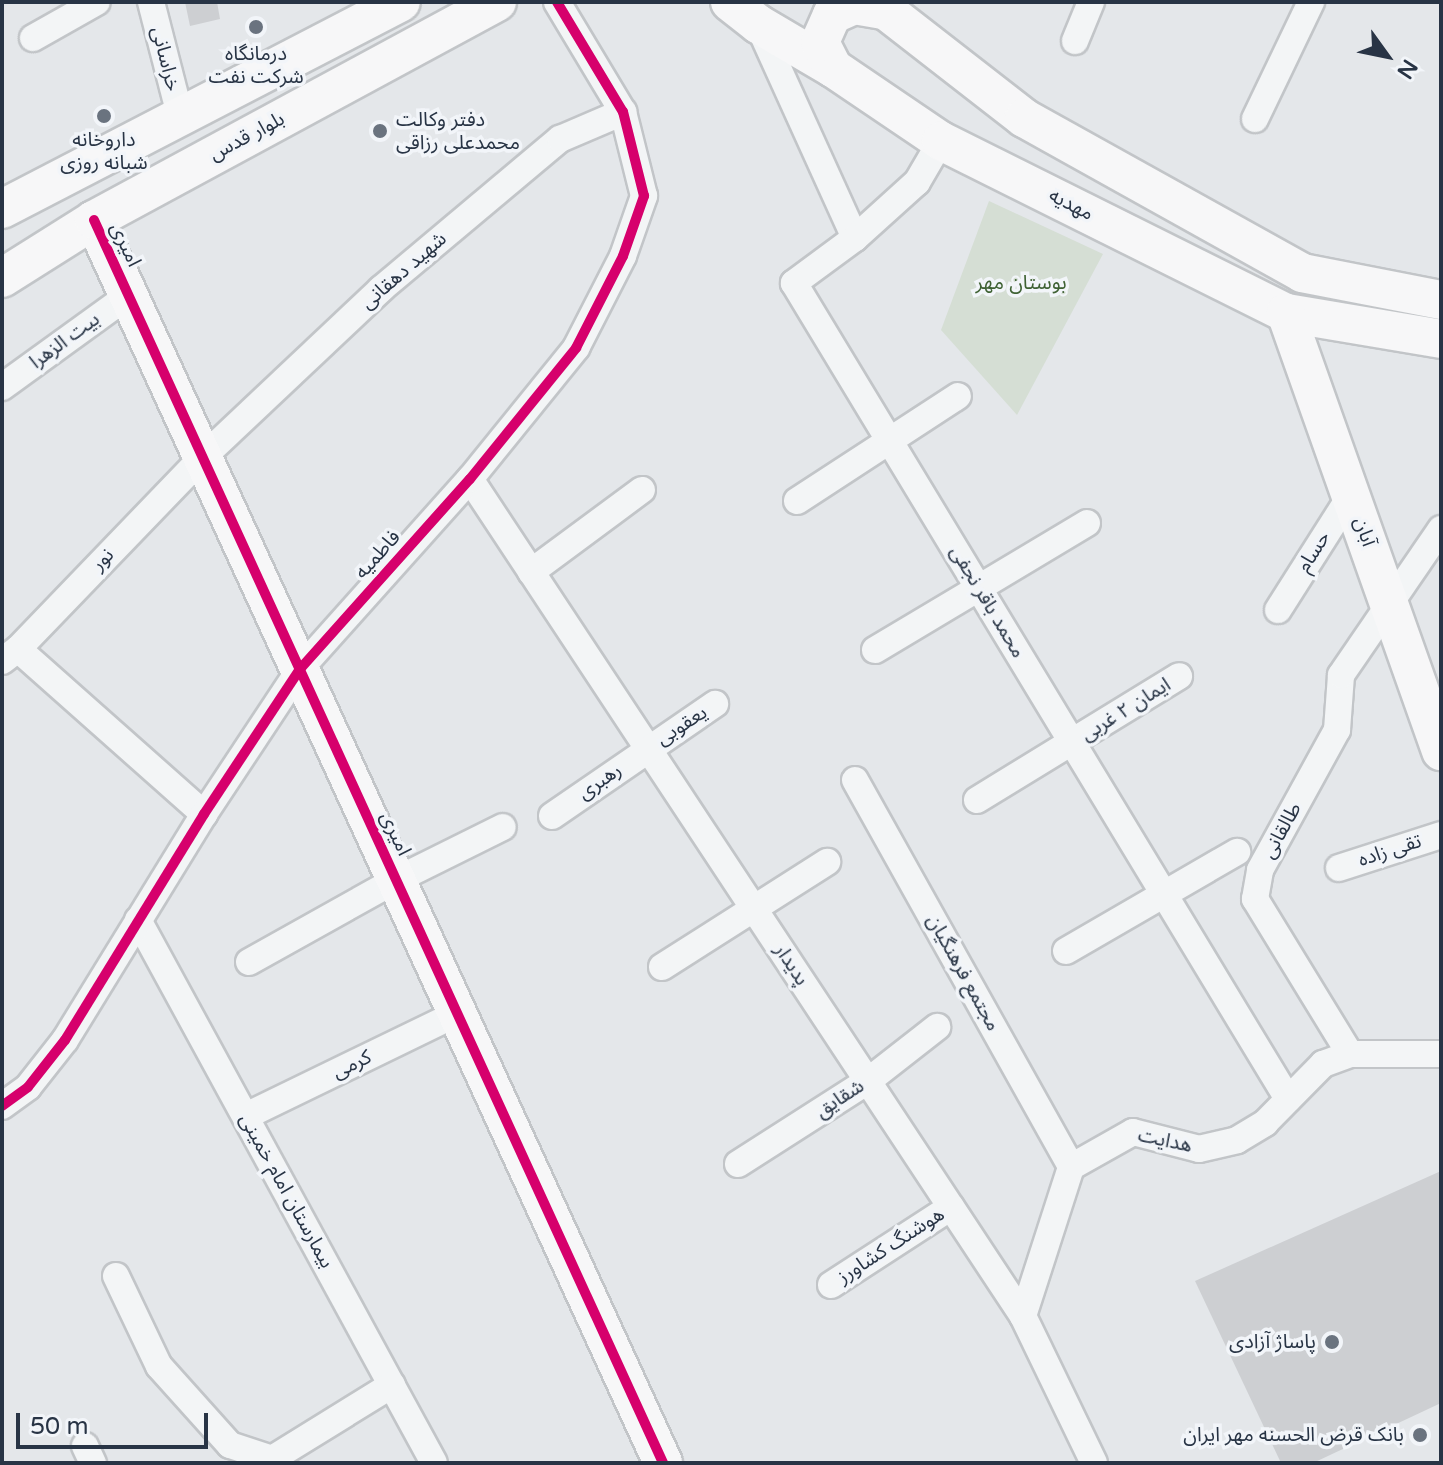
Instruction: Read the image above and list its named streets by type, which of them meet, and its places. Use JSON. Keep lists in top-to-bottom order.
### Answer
{
  "streets": {
    "main road": [
      "بلوار قدس",
      "مهدیه",
      "امیری",
      "آبان"
    ],
    "street": [
      "خراسانی",
      "شهید دهقانی",
      "بیت الزهرا",
      "حسام",
      "فاطمیه",
      "نور",
      "محمد باقر نجفی",
      "ایمان ۲ غربی",
      "یعقوبی",
      "رهبری",
      "طالقانی",
      "تقی زاده",
      "پدیدار",
      "مجتمع فرهنگیان",
      "کرمی",
      "شقایق",
      "هدایت",
      "بیمارستان امام خمینی",
      "هوشنگ کشاورز"
    ]
  },
  "crossings": [
    ["بلوار قدس", "امیری"],
    ["مهدیه", "آبان"],
    ["مهدیه", "محمد باقر نجفی"],
    ["امیری", "شهید دهقانی"],
    ["امیری", "بیت الزهرا"],
    ["امیری", "فاطمیه"],
    ["امیری", "نور"],
    ["امیری", "کرمی"],
    ["شهید دهقانی", "فاطمیه"],
    ["شهید دهقانی", "نور"],
    ["آبان", "حسام"],
    ["آبان", "طالقانی"],
    ["فاطمیه", "پدیدار"],
    ["فاطمیه", "بیمارستان امام خمینی"],
    ["محمد باقر نجفی", "ایمان ۲ غربی"],
    ["محمد باقر نجفی", "هدایت"],
    ["یعقوبی", "رهبری"],
    ["یعقوبی", "پدیدار"],
    ["رهبری", "پدیدار"],
    ["طالقانی", "هدایت"],
    ["پدیدار", "شقایق"],
    ["پدیدار", "هوشنگ کشاورز"],
    ["مجتمع فرهنگیان", "هدایت"],
    ["کرمی", "بیمارستان امام خمینی"]
  ],
  "parks": ["بوستان مهر"],
  "places": [
    "درمانگاه شرکت نفت",
    "داروخانه شبانه روزی",
    "دفتر وکالت محمدعلی رزاقی",
    "پاساژ آزادی",
    "بانک قرض الحسنه مهر ایران"
  ],
  "scale_bar": "50 m",
  "north": "bottom right"
}
